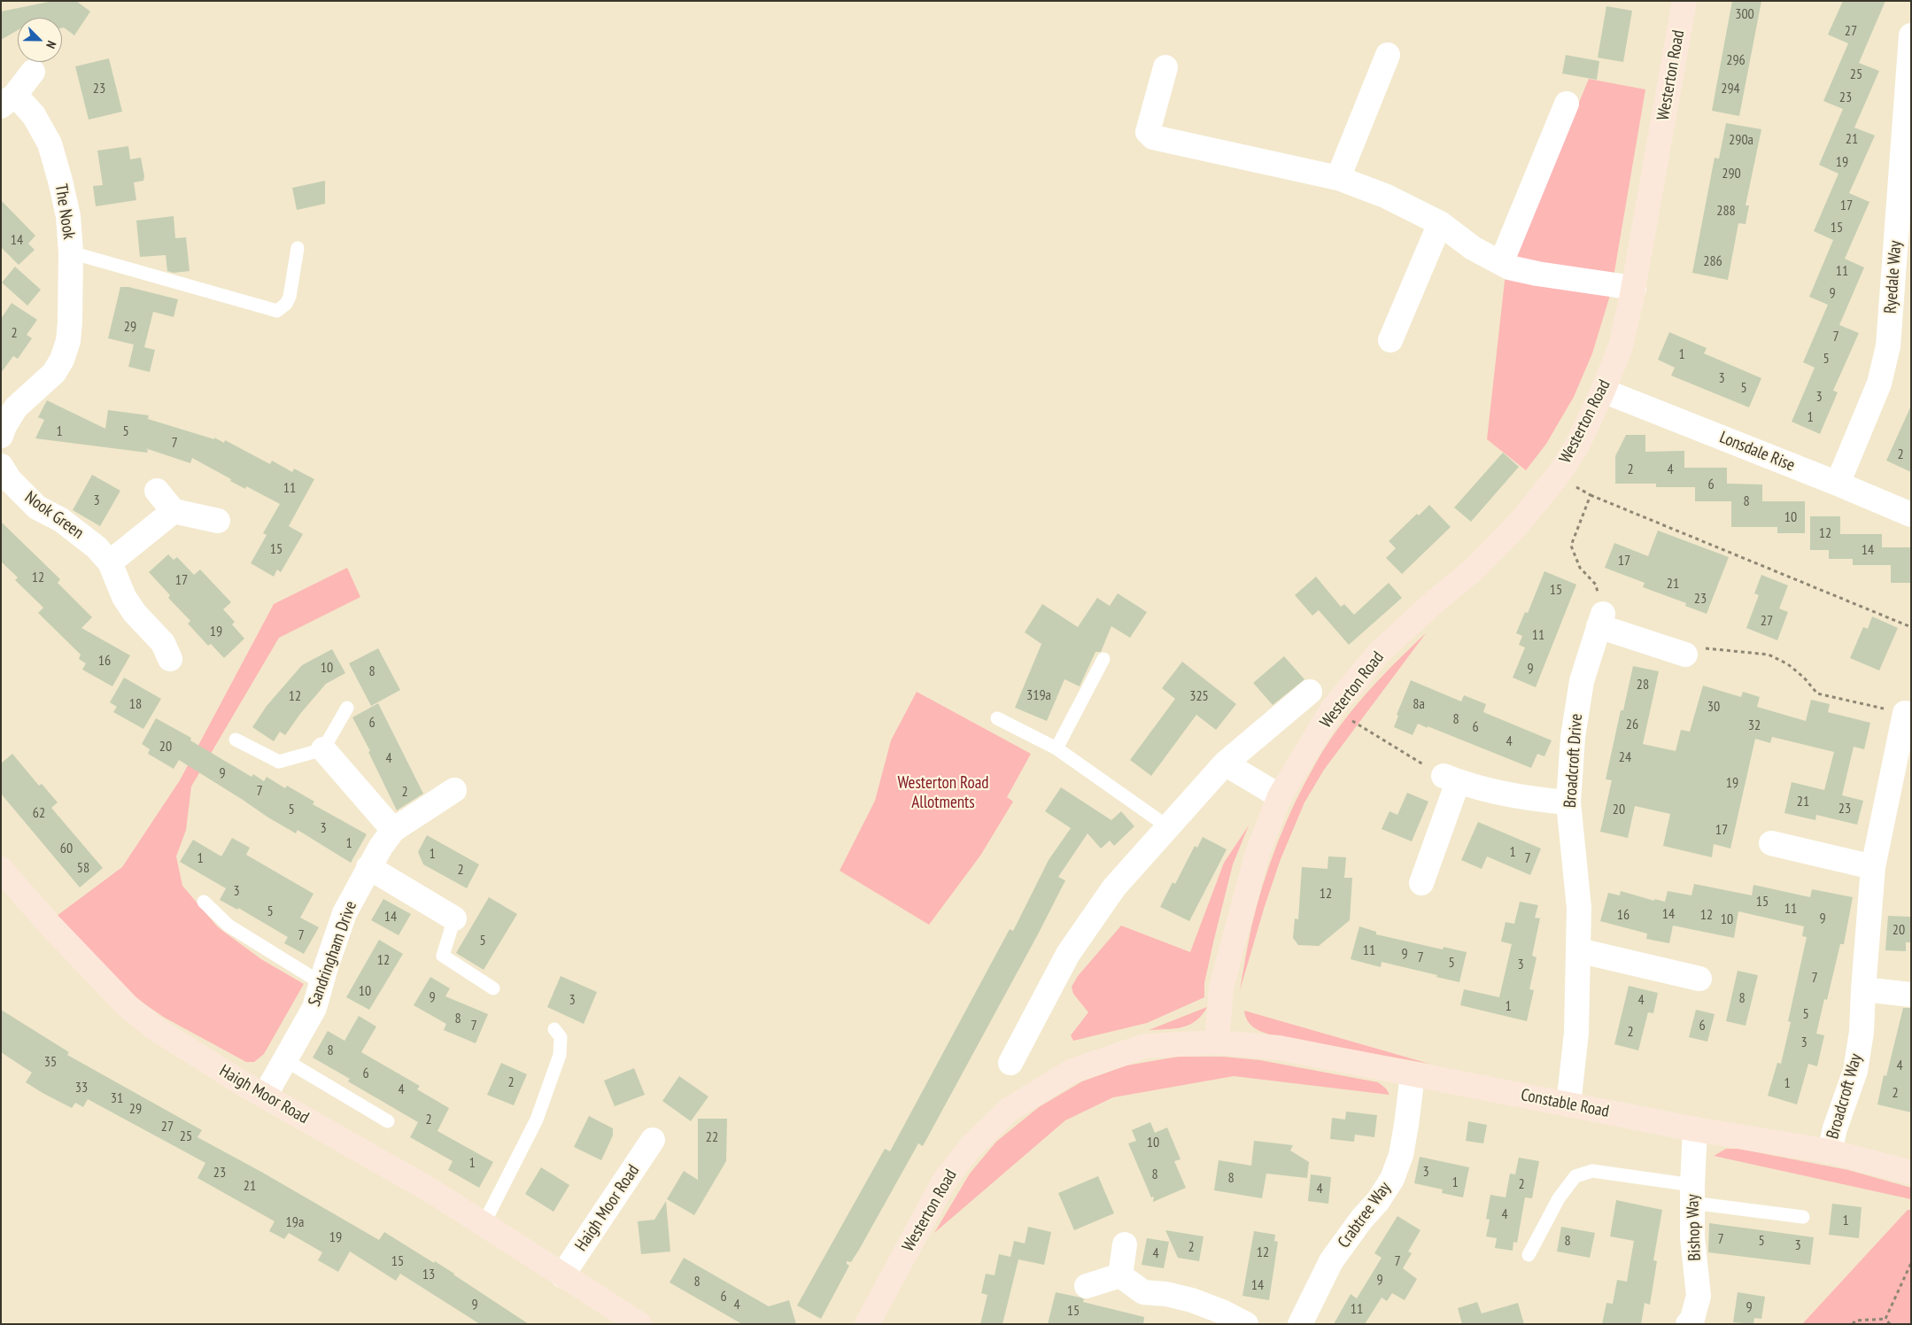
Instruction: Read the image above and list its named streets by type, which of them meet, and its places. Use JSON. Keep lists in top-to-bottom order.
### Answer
{
  "streets": {
    "street": [
      "Westerton Road",
      "The Nook",
      "Ryedale Way",
      "Lonsdale Rise",
      "Nook Green",
      "Broadcroft Drive",
      "Sandringham Drive",
      "Haigh Moor Road",
      "Broadcroft Way",
      "Constable Road",
      "Crabtree Way",
      "Bishop Way"
    ]
  },
  "crossings": [
    ["Westerton Road", "Lonsdale Rise"],
    ["Westerton Road", "Constable Road"],
    ["Ryedale Way", "Lonsdale Rise"],
    ["Broadcroft Drive", "Constable Road"],
    ["Sandringham Drive", "Haigh Moor Road"],
    ["Broadcroft Way", "Constable Road"],
    ["Constable Road", "Crabtree Way"],
    ["Constable Road", "Bishop Way"]
  ],
  "parks": ["Westerton Road Allotments"],
  "house_numbers": [
    "300",
    "27",
    "296",
    "25",
    "23",
    "294",
    "23",
    "21",
    "290a",
    "19",
    "290",
    "17",
    "288",
    "15",
    "14",
    "286",
    "11",
    "9",
    "29",
    "2",
    "7",
    "1",
    "5",
    "3",
    "5",
    "3",
    "1",
    "1",
    "5",
    "7",
    "2",
    "2",
    "4",
    "6",
    "11",
    "3",
    "8",
    "10",
    "12",
    "15",
    "14",
    "17",
    "12",
    "17",
    "21",
    "15",
    "23",
    "27",
    "19",
    "11",
    "16",
    "10",
    "9",
    "8",
    "28",
    "319a",
    "12",
    "325",
    "18",
    "8a",
    "30",
    "8",
    "6",
    "26",
    "32",
    "6",
    "4",
    "20",
    "24",
    "4",
    "9",
    "19",
    "7",
    "2",
    "21",
    "23",
    "5",
    "20",
    "62",
    "3",
    "17",
    "1",
    "60",
    "1",
    "1",
    "1",
    "7",
    "58",
    "2",
    "3",
    "12",
    "15",
    "11",
    "5",
    "14",
    "16",
    "12",
    "14",
    "9",
    "10",
    "20",
    "7",
    "5",
    "11",
    "9",
    "7",
    "12",
    "5",
    "3",
    "7",
    "10",
    "9",
    "8",
    "3",
    "4",
    "1",
    "5",
    "8",
    "7",
    "6",
    "2",
    "3",
    "8",
    "35",
    "4",
    "6",
    "2",
    "1",
    "33",
    "4",
    "2",
    "31",
    "29",
    "2",
    "27",
    "25",
    "22",
    "10",
    "1",
    "3",
    "23",
    "8",
    "8",
    "1",
    "2",
    "21",
    "4",
    "4",
    "1",
    "19a",
    "19",
    "7",
    "8",
    "5",
    "3",
    "2",
    "12",
    "4",
    "15",
    "7",
    "13",
    "9",
    "8",
    "14",
    "6",
    "9",
    "4",
    "9",
    "11",
    "15"
  ],
  "north": "bottom right"
}
